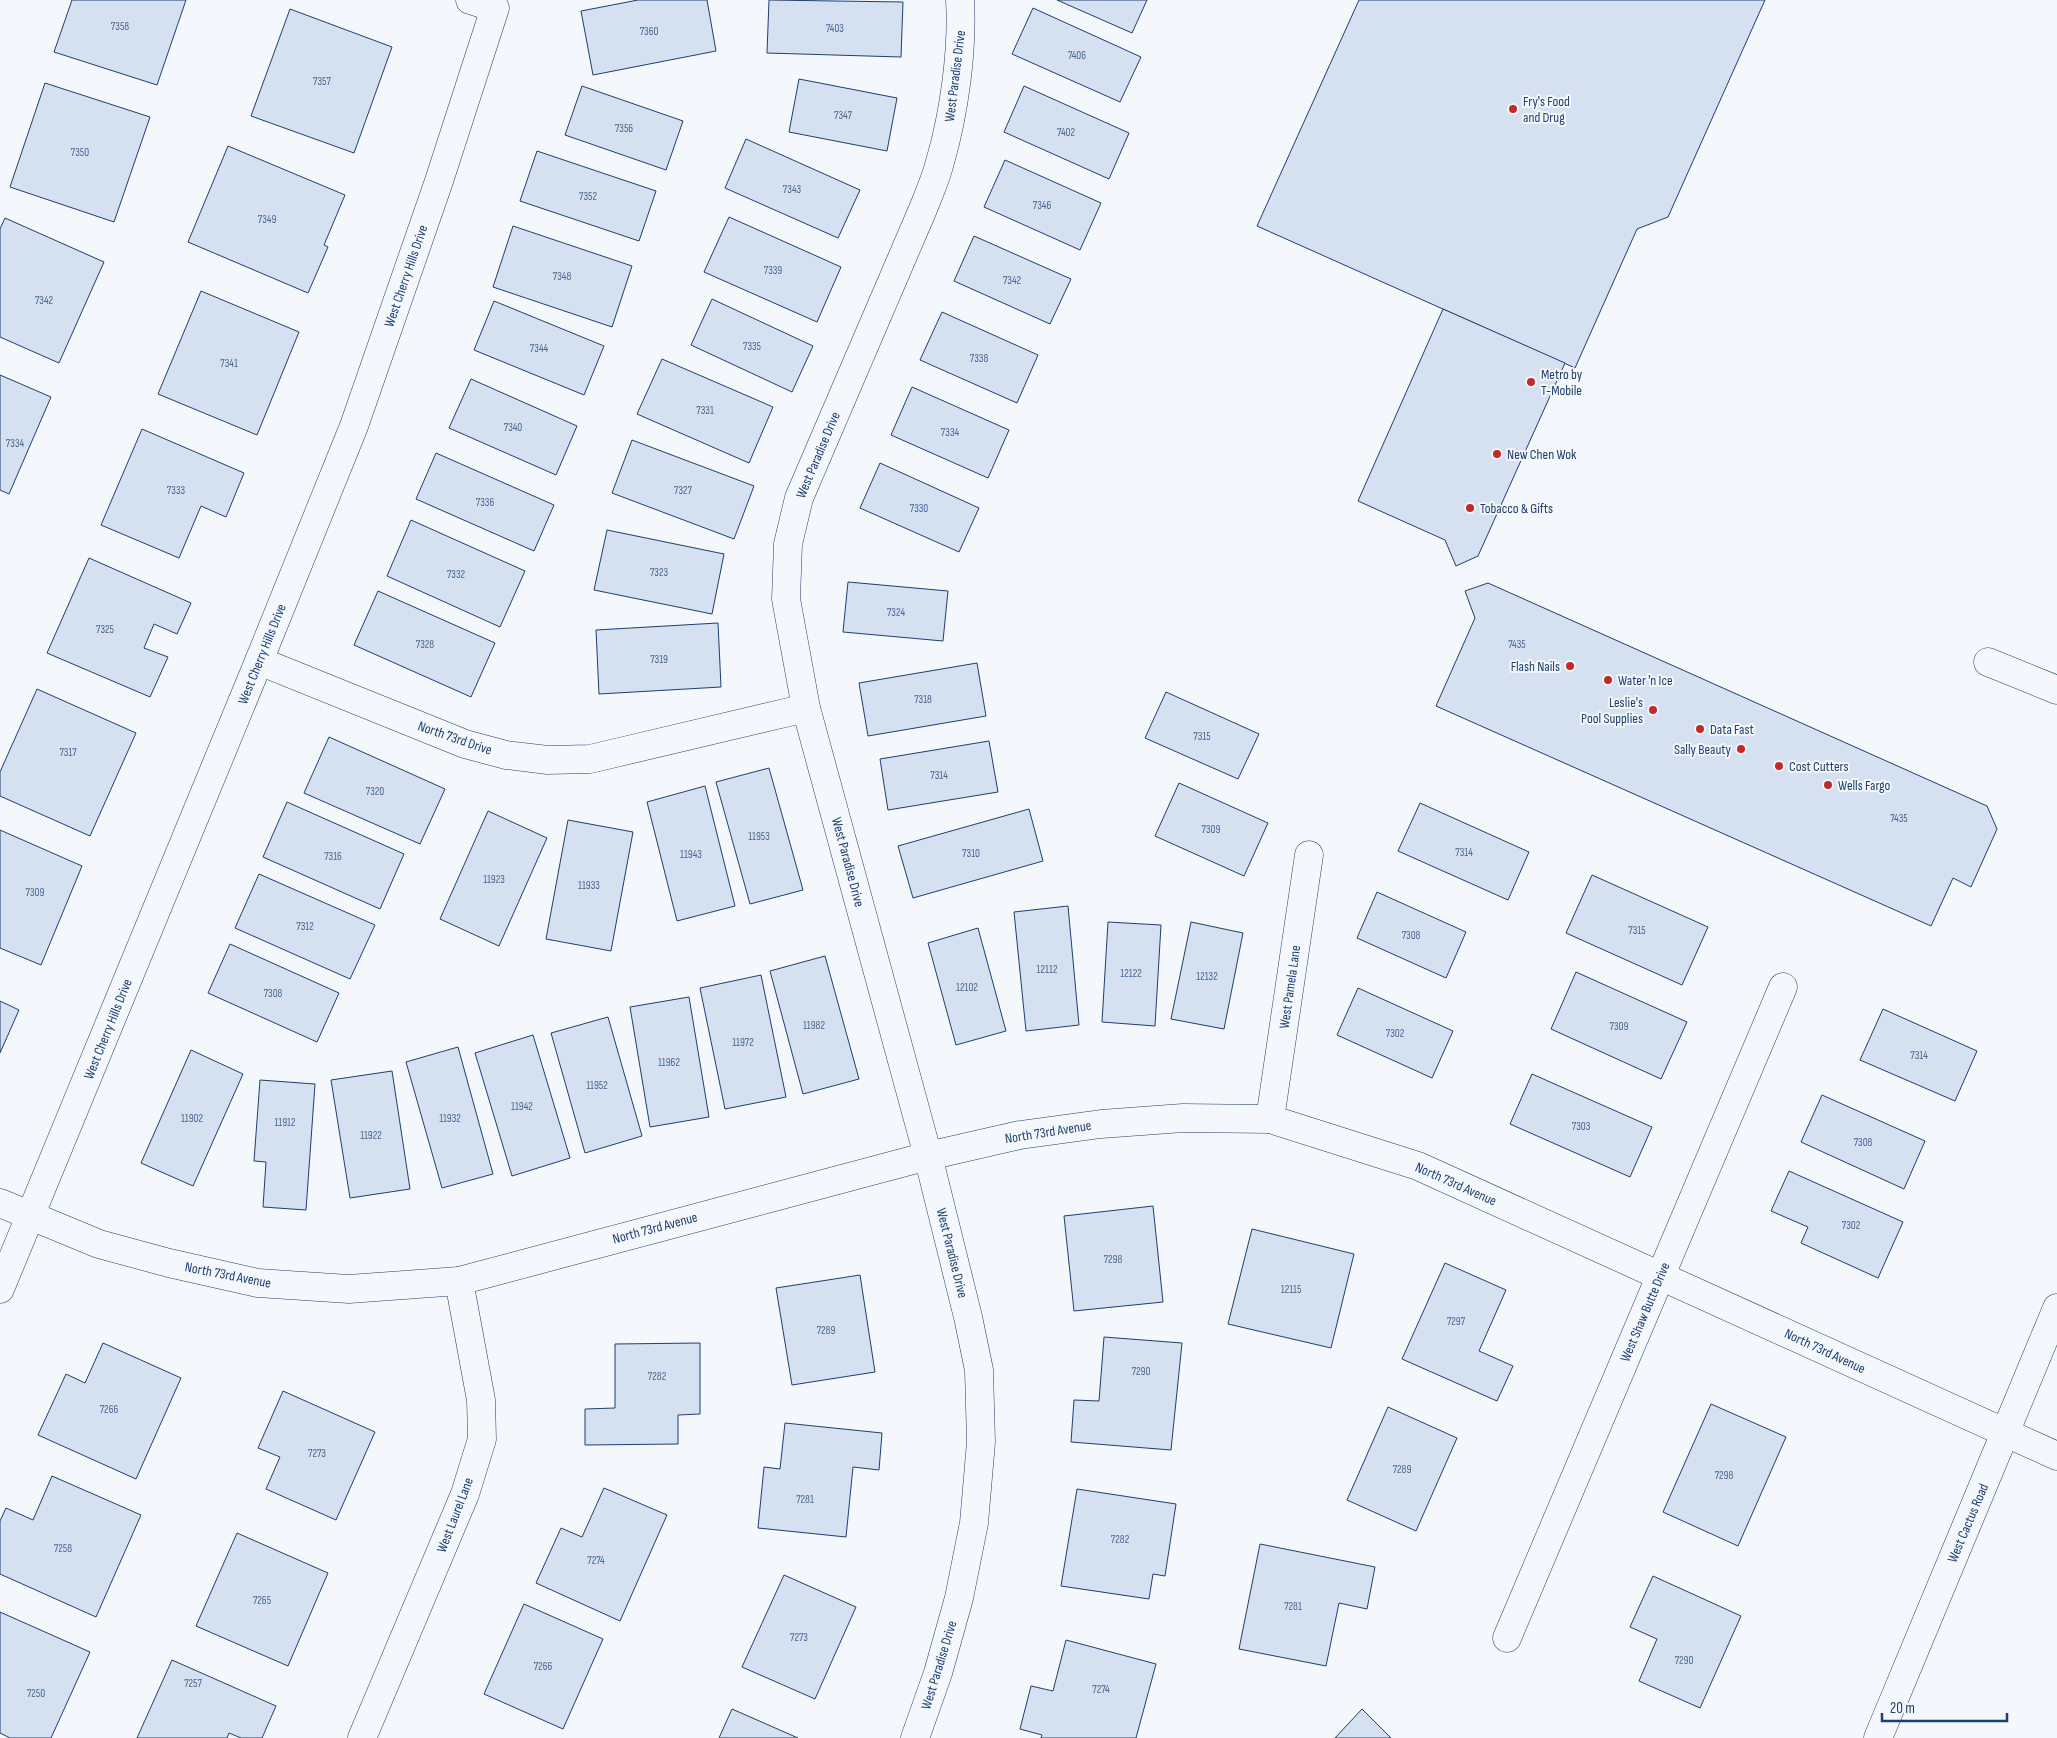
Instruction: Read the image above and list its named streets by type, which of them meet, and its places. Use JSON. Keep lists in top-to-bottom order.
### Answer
{
  "streets": {
    "street": [
      "West Paradise Drive",
      "West Cherry Hills Drive",
      "North 73rd Drive",
      "West Pamela Lane",
      "North 73rd Avenue",
      "West Shaw Butte Drive",
      "West Laurel Lane",
      "West Cactus Road"
    ]
  },
  "crossings": [
    ["West Paradise Drive", "North 73rd Drive"],
    ["West Paradise Drive", "North 73rd Avenue"],
    ["West Cherry Hills Drive", "North 73rd Drive"],
    ["West Cherry Hills Drive", "North 73rd Avenue"],
    ["West Pamela Lane", "North 73rd Avenue"],
    ["North 73rd Avenue", "West Shaw Butte Drive"],
    ["North 73rd Avenue", "West Laurel Lane"],
    ["North 73rd Avenue", "West Cactus Road"]
  ],
  "places": [
    "Fry's Food and Drug",
    "Metro by T-Mobile",
    "New Chen Wok",
    "Tobacco & Gifts",
    "Flash Nails",
    "Water 'n Ice",
    "Leslie's Pool Supplies",
    "Data Fast",
    "Sally Beauty",
    "Cost Cutters",
    "Wells Fargo"
  ],
  "house_numbers": [
    "7358",
    "7403",
    "7360",
    "7406",
    "7357",
    "7347",
    "7356",
    "7402",
    "7350",
    "7343",
    "7352",
    "7346",
    "7349",
    "7339",
    "7348",
    "7342",
    "7342",
    "7335",
    "7344",
    "7338",
    "7341",
    "7331",
    "7340",
    "7334",
    "7334",
    "7333",
    "7327",
    "7336",
    "7330",
    "7323",
    "7332",
    "7324",
    "7325",
    "7328",
    "7435",
    "7319",
    "7318",
    "7315",
    "7317",
    "7314",
    "7320",
    "7435",
    "7309",
    "11953",
    "7314",
    "7310",
    "11943",
    "7316",
    "11923",
    "11933",
    "7309",
    "7312",
    "7315",
    "7308",
    "12112",
    "12122",
    "12132",
    "12102",
    "7308",
    "11982",
    "7309",
    "7302",
    "11972",
    "7314",
    "11962",
    "11952",
    "11942",
    "11902",
    "11932",
    "11912",
    "7303",
    "11922",
    "7308",
    "7302",
    "7298",
    "12115",
    "7297",
    "7289",
    "7290",
    "7282",
    "7266",
    "7273",
    "7289",
    "7298",
    "7281",
    "7282",
    "7258",
    "7274",
    "7265",
    "7281",
    "7273",
    "7290",
    "7266",
    "7257",
    "7274",
    "7250"
  ],
  "scale_bar": "20 m"
}
